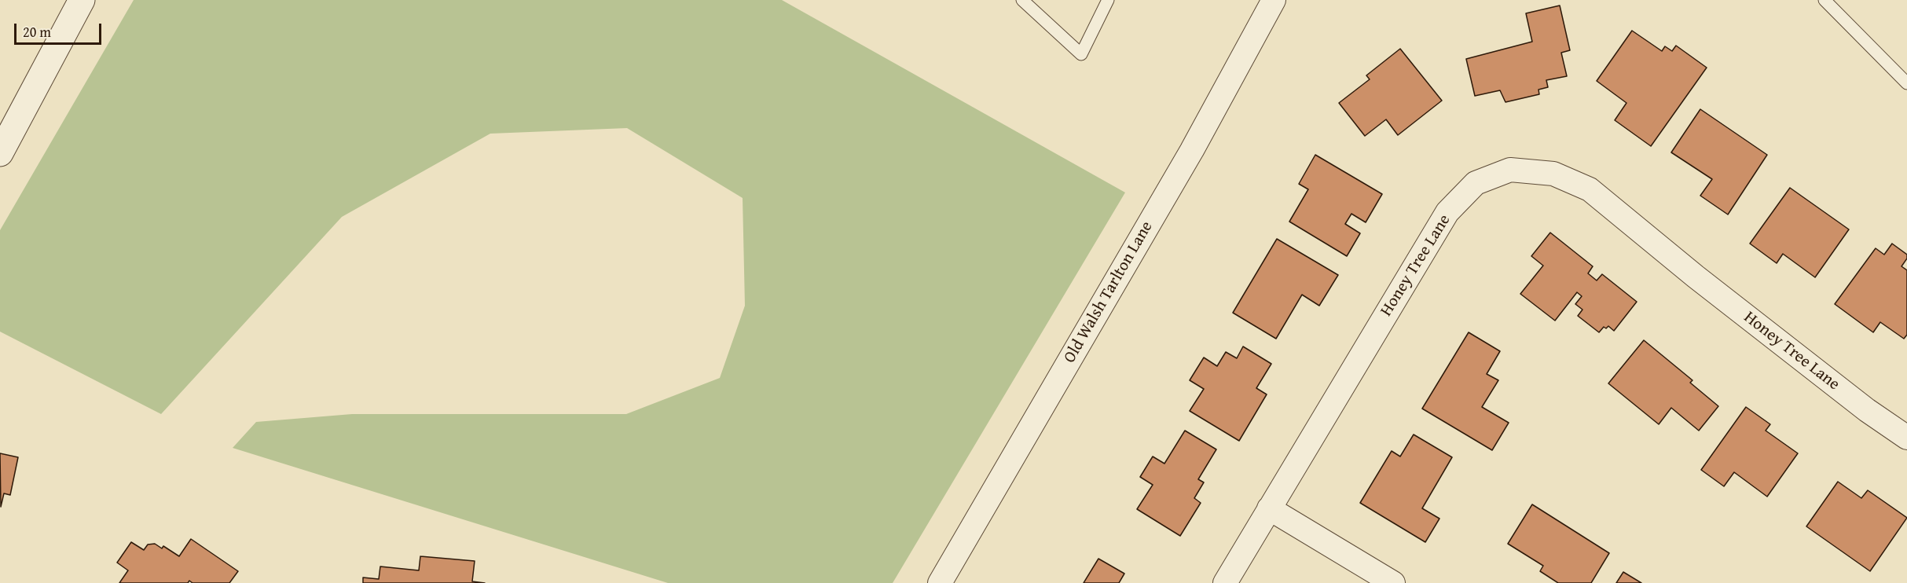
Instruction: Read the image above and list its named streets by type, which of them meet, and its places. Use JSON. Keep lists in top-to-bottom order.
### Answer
{
  "streets": {
    "street": ["Honey Tree Lane", "Old Walsh Tarlton Lane"]
  },
  "scale_bar": "20 m"
}
